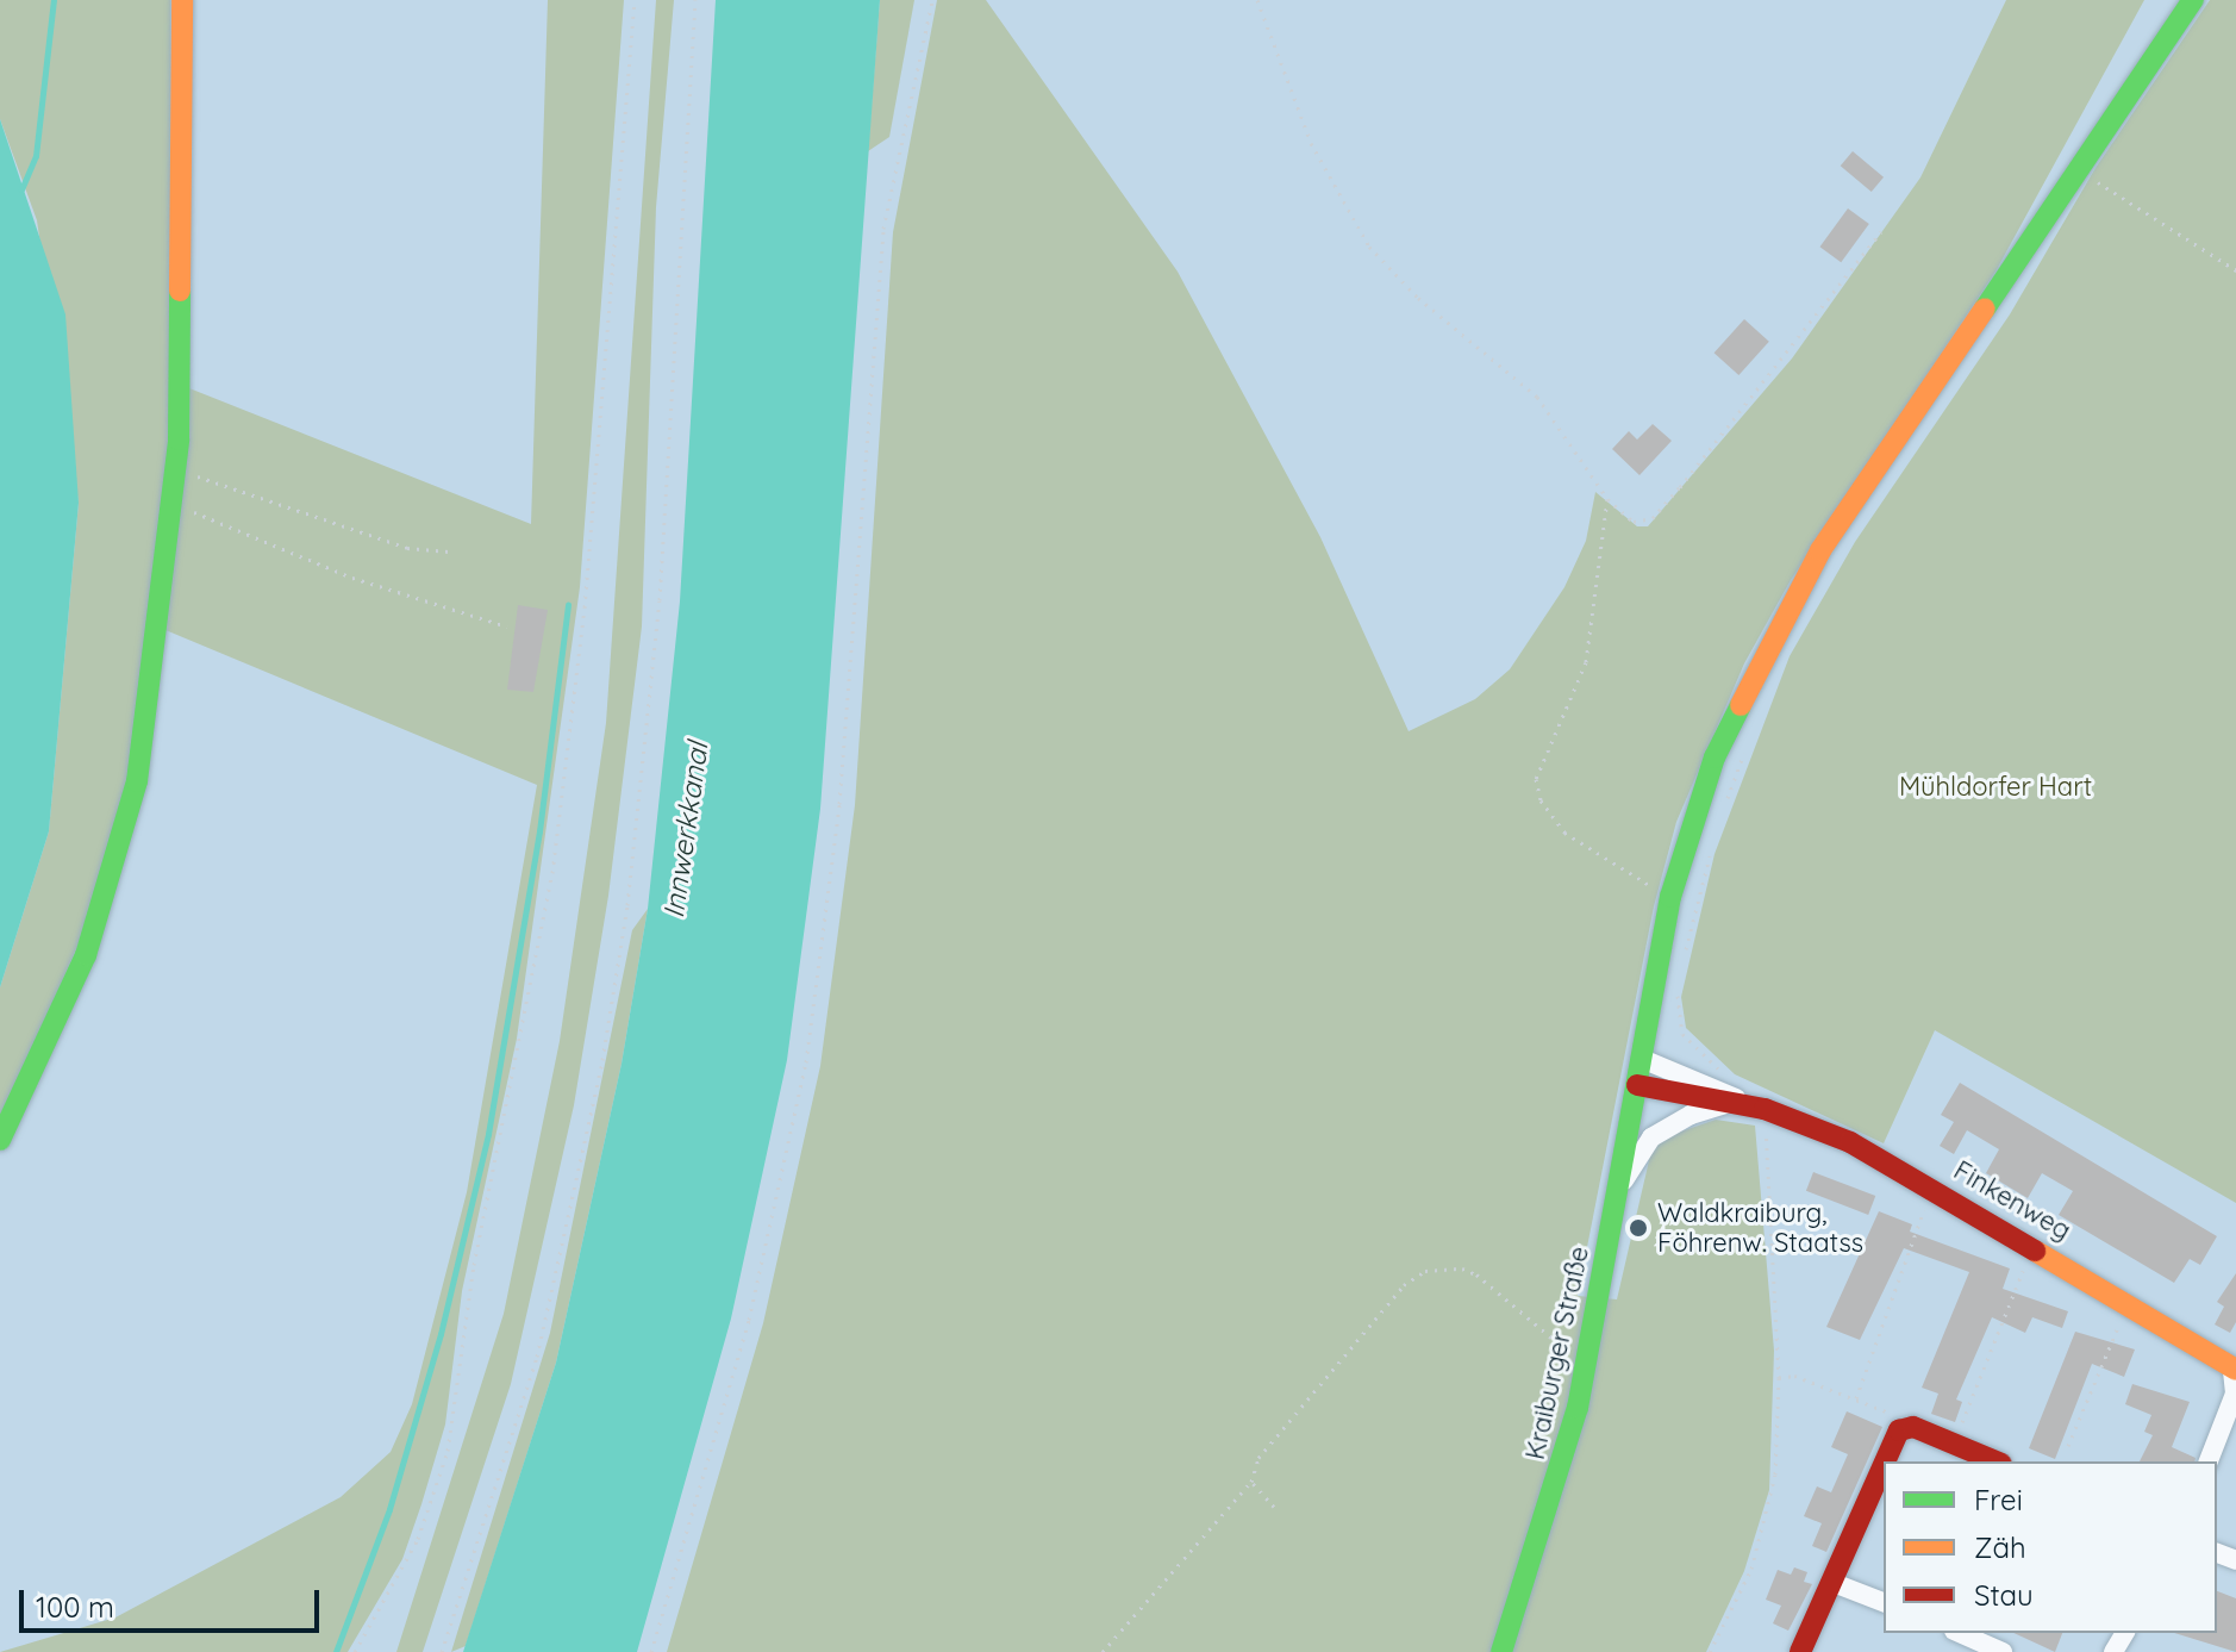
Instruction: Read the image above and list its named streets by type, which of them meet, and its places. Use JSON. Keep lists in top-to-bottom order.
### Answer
{
  "streets": {
    "street": ["Finkenweg", "Kraiburger Straße"]
  },
  "crossings": [
    ["Finkenweg", "Kraiburger Straße"]
  ],
  "water": ["Innwerkkanal"],
  "parks": ["Mühldorfer Hart"],
  "places": ["Waldkraiburg, Föhrenw. Staatss"],
  "legend": ["Frei", "Zäh", "Stau"],
  "scale_bar": "100 m"
}
